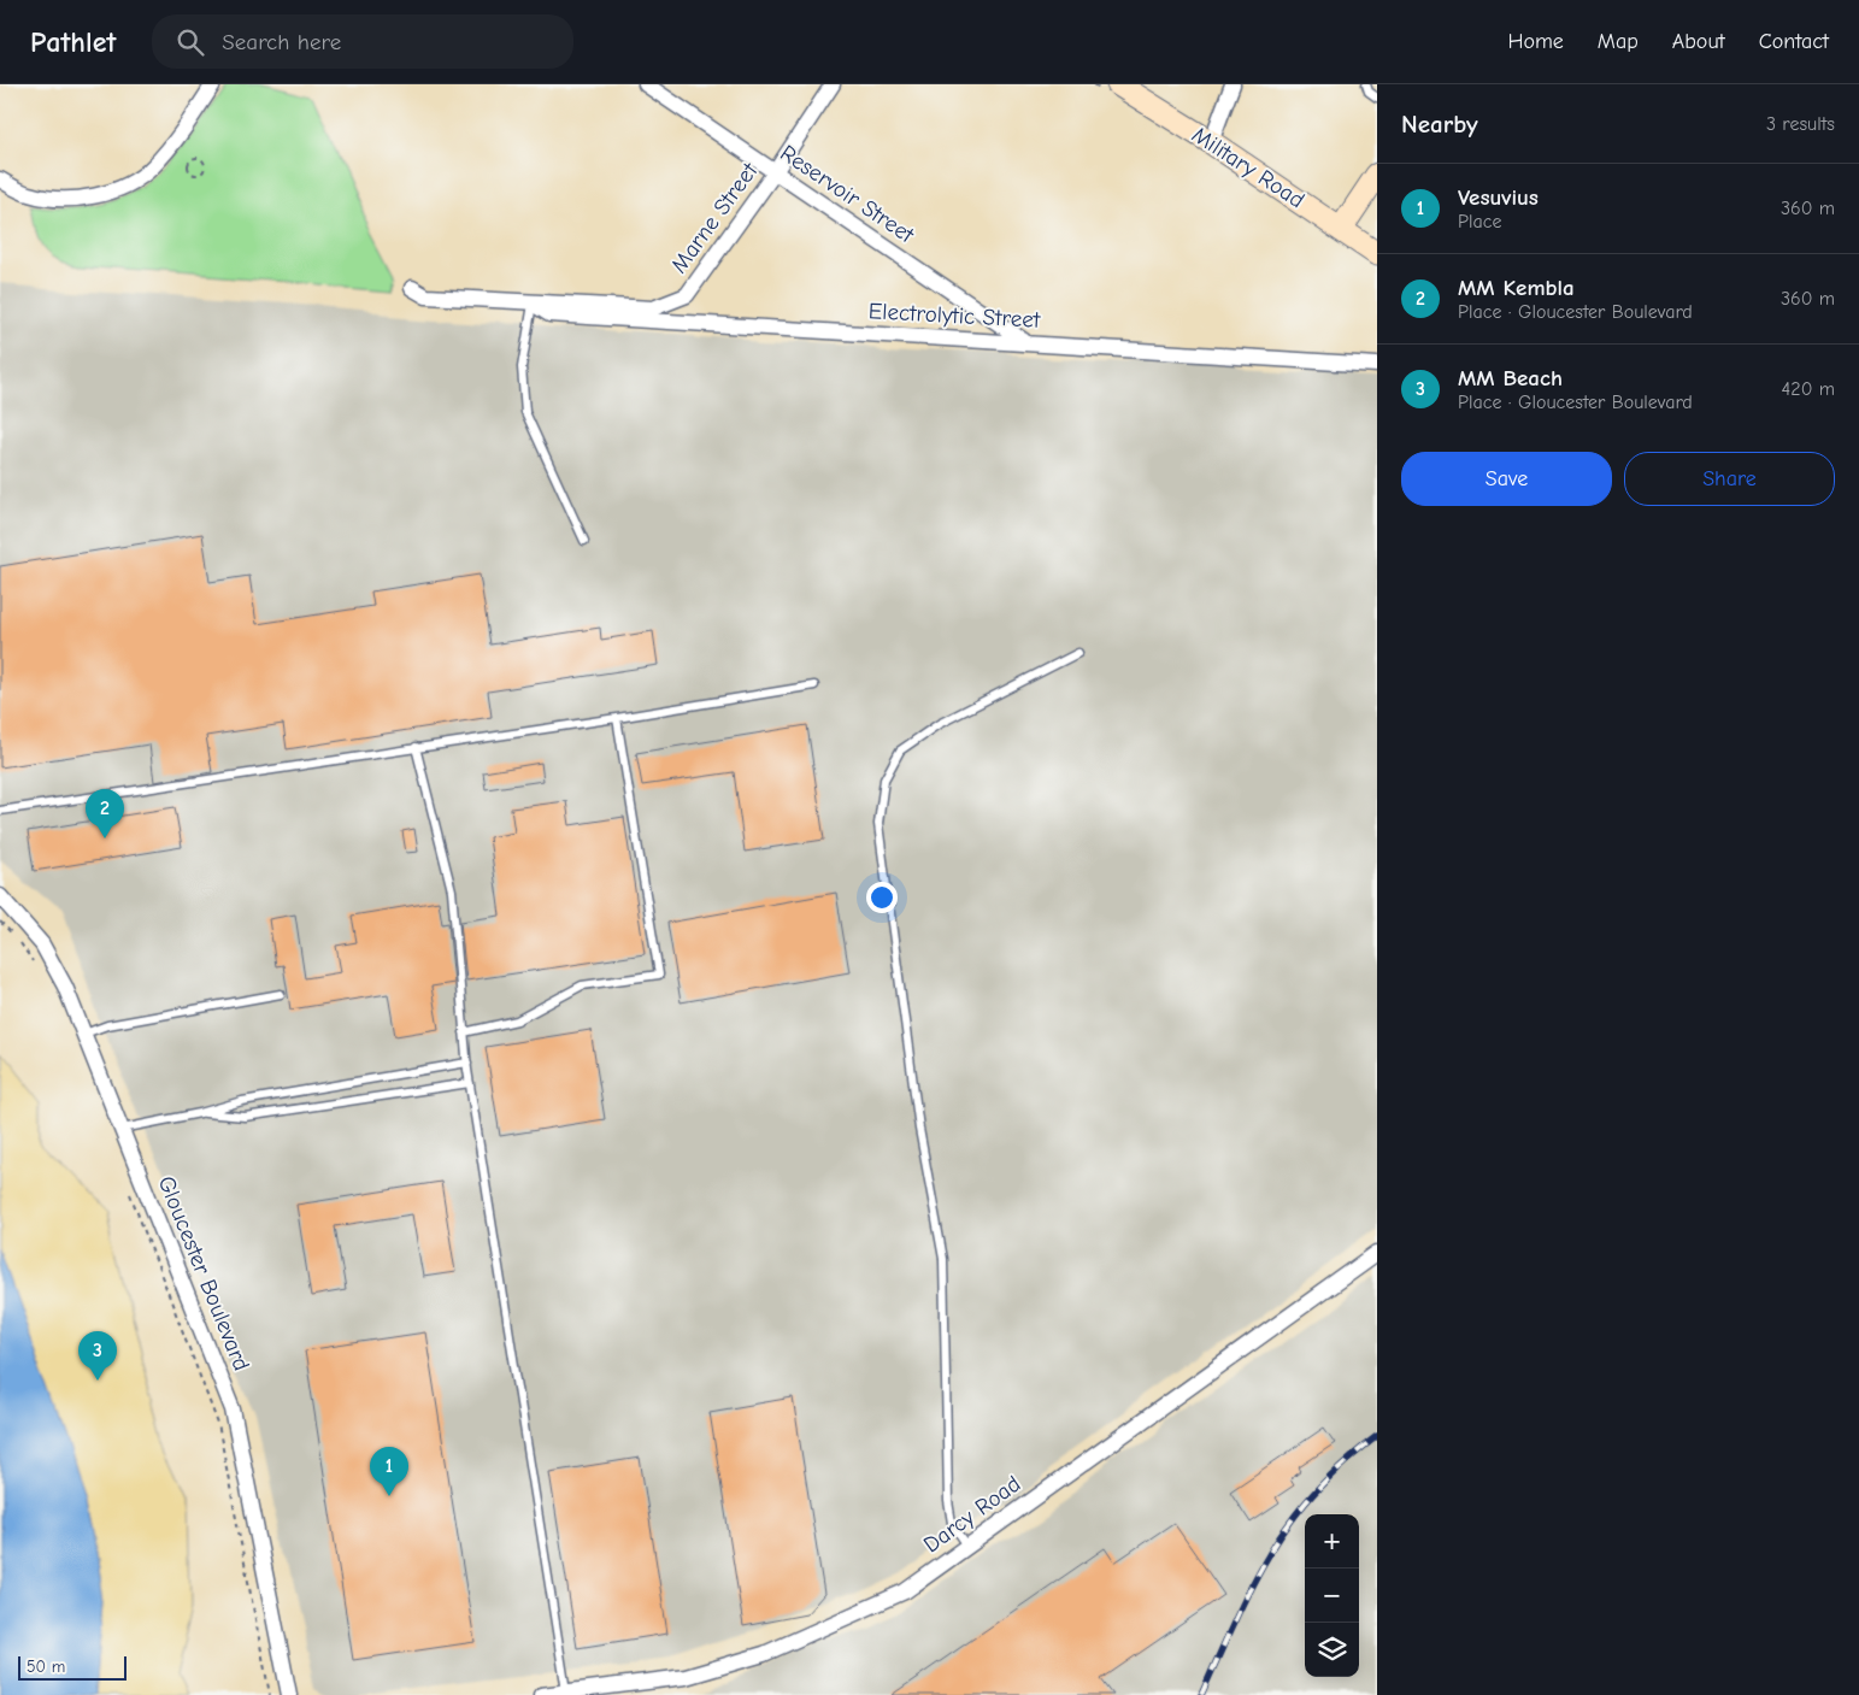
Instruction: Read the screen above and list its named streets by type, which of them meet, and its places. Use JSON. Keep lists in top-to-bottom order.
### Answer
{
  "streets": {
    "main road": ["Military Road"],
    "street": [
      "Reservoir Street",
      "Marne Street",
      "Electrolytic Street",
      "Gloucester Boulevard",
      "Darcy Road"
    ]
  },
  "crossings": [
    ["Reservoir Street", "Marne Street"],
    ["Reservoir Street", "Electrolytic Street"],
    ["Marne Street", "Electrolytic Street"]
  ],
  "scale_bar": "50 m",
  "page": {
    "header": "Pathlet",
    "search": "Search here",
    "nav": [
      "Home",
      "Map",
      "About",
      "Contact"
    ],
    "heading": ["Nearby", "3 results"],
    "list": [
      {
        "mark": "1",
        "name": "Vesuvius",
        "note": "Place",
        "value": "360 m"
      },
      {
        "mark": "2",
        "name": "MM Kembla",
        "note": "Place · Gloucester Boulevard",
        "value": "360 m"
      },
      {
        "mark": "3",
        "name": "MM Beach",
        "note": "Place · Gloucester Boulevard",
        "value": "420 m"
      }
    ],
    "buttons": ["Save", "Share"],
    "pins": ["2", "3", "1"],
    "map_buttons": ["+", "−"],
    "scale": "50 m"
  }
}
